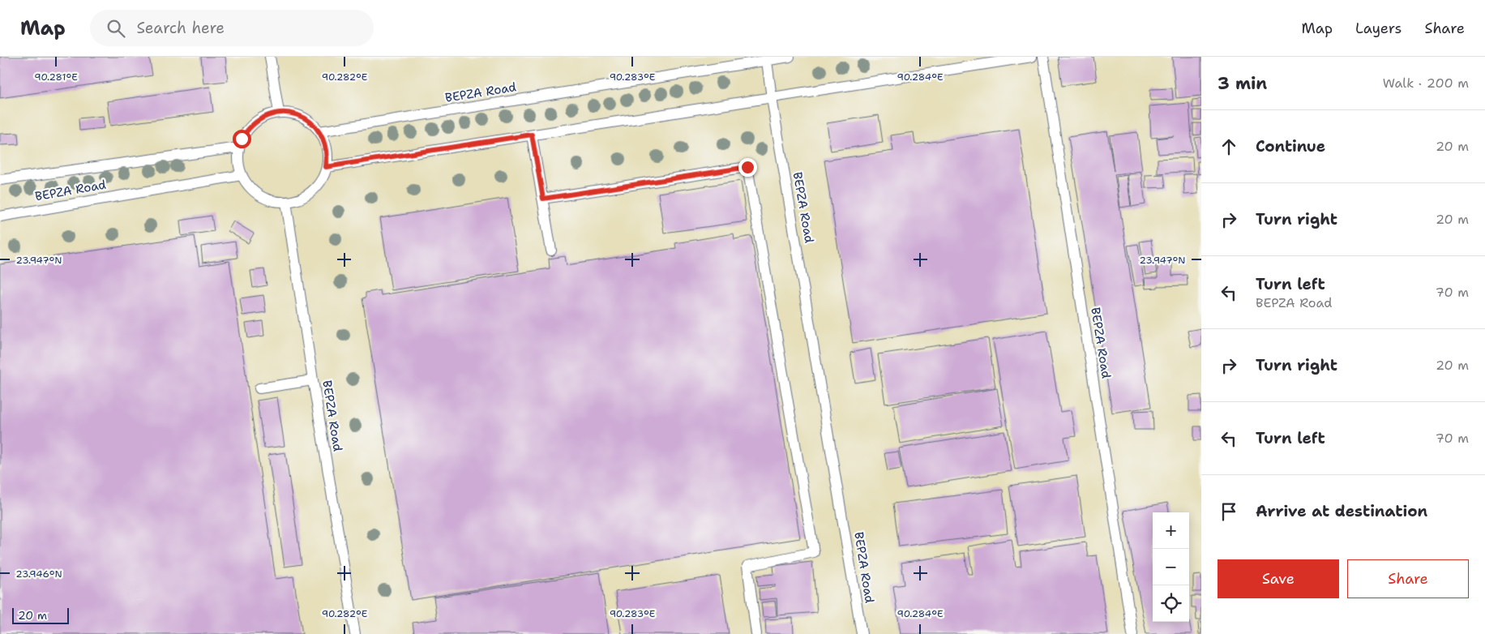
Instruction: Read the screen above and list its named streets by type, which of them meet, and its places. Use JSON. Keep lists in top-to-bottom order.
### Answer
{
  "streets": {
    "lane": ["BEPZA Road"]
  },
  "scale_bar": "20 m",
  "page": {
    "header": "Map",
    "search": "Search here",
    "nav": ["Map", "Layers", "Share"],
    "heading": ["3 min", "Walk · 200 m"],
    "list": [
      ["Continue", "20 m"],
      ["Turn right", "20 m"],
      ["Turn left", "BEPZA Road", "70 m"],
      ["Turn right", "20 m"],
      ["Turn left", "70 m"],
      "Arrive at destination"
    ],
    "map_buttons": ["+", "−"],
    "buttons": ["Save", "Share"],
    "scale": "20 m"
  },
  "coordinates": [
    "90.281°E",
    "90.282°E",
    "90.283°E",
    "90.284°E",
    "23.947°N",
    "23.946°N"
  ]
}
